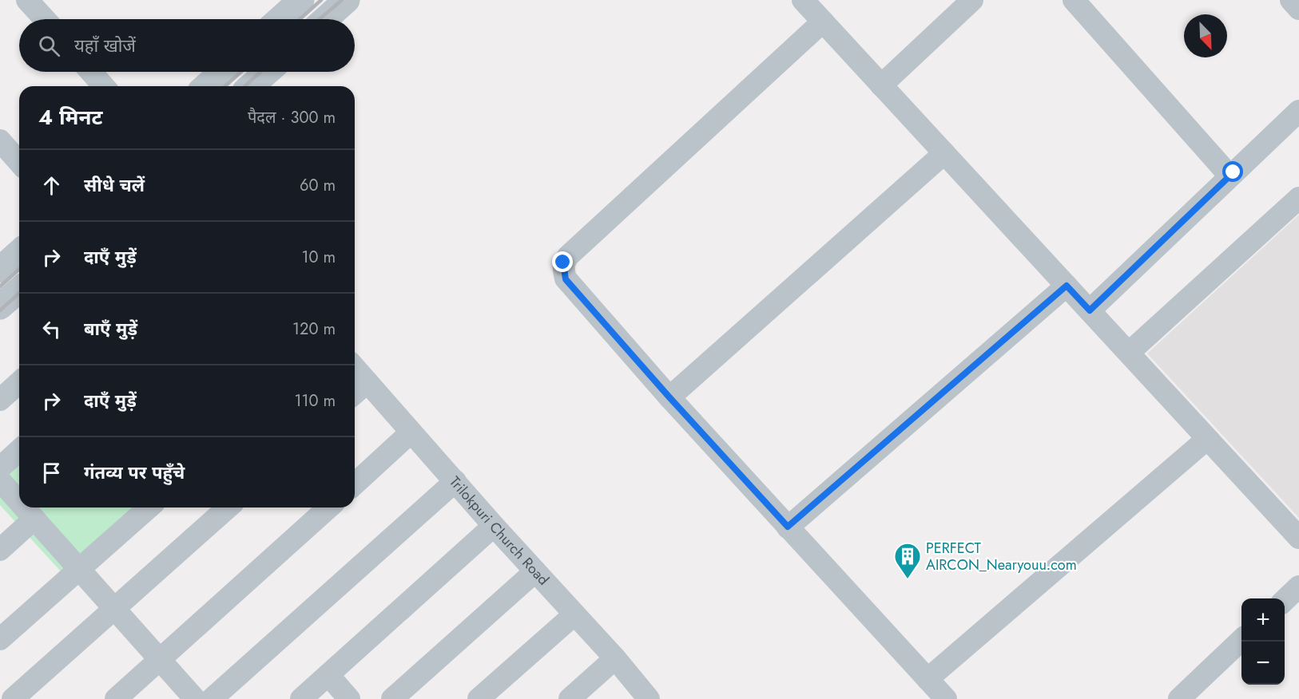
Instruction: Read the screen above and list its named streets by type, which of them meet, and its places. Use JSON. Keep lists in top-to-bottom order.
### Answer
{
  "streets": {
    "street": ["Trilokpuri Church Road"]
  },
  "places": {
    "building": ["PERFECT AIRCON_Nearyouu.com"]
  },
  "north": "bottom right",
  "page": {
    "search": "यहाँ खोजें",
    "heading": ["4 मिनट", "पैदल · 300 m"],
    "list": [
      ["सीधे चलें", "60 m"],
      ["दाएँ मुड़ें", "10 m"],
      ["बाएँ मुड़ें", "120 m"],
      ["दाएँ मुड़ें", "110 m"],
      "गंतव्य पर पहुँचे"
    ],
    "map_buttons": ["+", "−"]
  }
}
